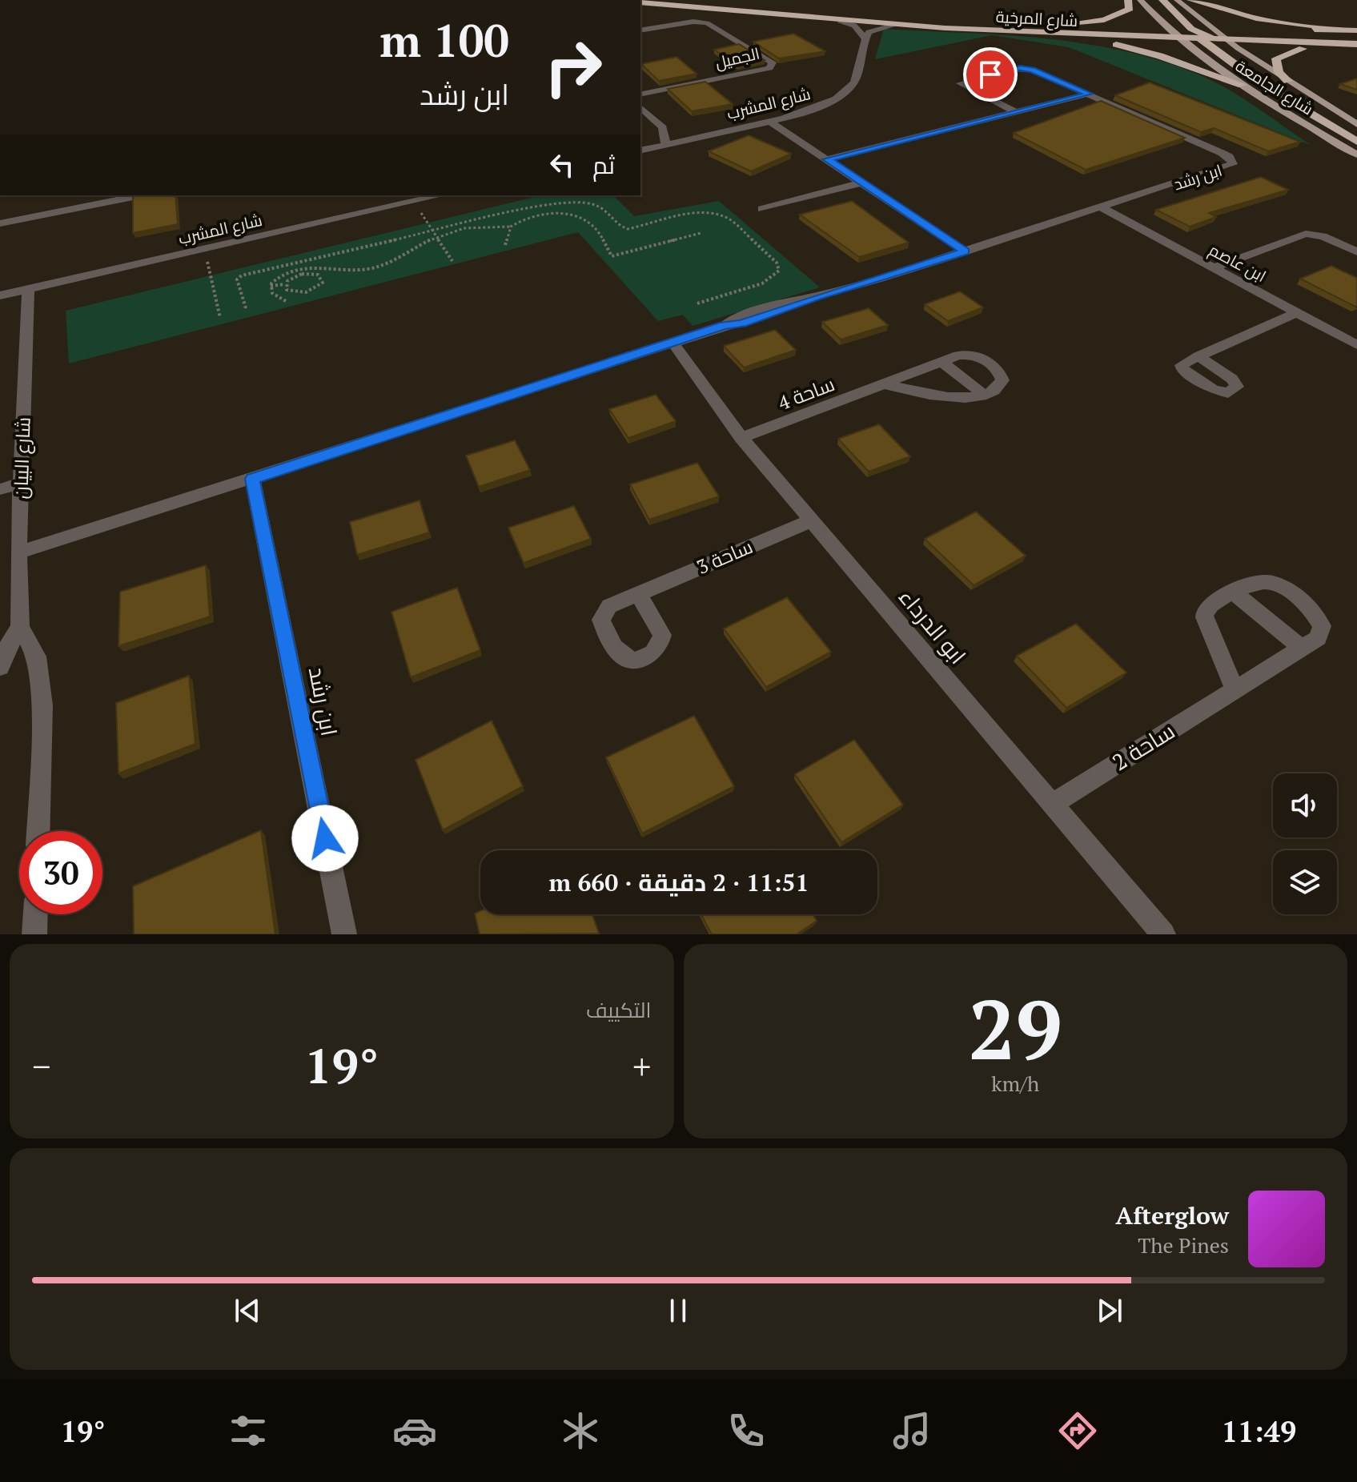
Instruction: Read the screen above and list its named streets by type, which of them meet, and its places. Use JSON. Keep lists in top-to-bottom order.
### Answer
{
  "streets": {
    "highway": ["شارع المرخية"],
    "main road": ["شارع الجامعة"],
    "street": [
      "الجميل",
      "شارع المشرب",
      "ابن رشد",
      "ابن عاصم",
      "ساحة 4",
      "شارع البيان",
      "ساحة 3",
      "ابو الدرداء",
      "ساحة 2"
    ]
  },
  "crossings": [
    ["شارع المرخية", "شارع الجامعة"],
    ["شارع المشرب", "شارع البيان"],
    ["ابن رشد", "ابن عاصم"],
    ["ابن رشد", "شارع البيان"],
    ["ابن رشد", "ابو الدرداء"],
    ["ساحة 4", "ابو الدرداء"],
    ["ساحة 3", "ابو الدرداء"],
    ["ابو الدرداء", "ساحة 2"]
  ],
  "page": {
    "turn": ["100 m", "ابن رشد"],
    "then": "ثم",
    "limit": "30",
    "trip": "11:51 · 2 دقيقة · 660 m",
    "tile": [
      ["29", "km/h"],
      "التكييف"
    ],
    "heat": ["−", "19°", "+"],
    "song": ["Afterglow", "The Pines"],
    "tabs": ["11:49", "19°"]
  }
}
